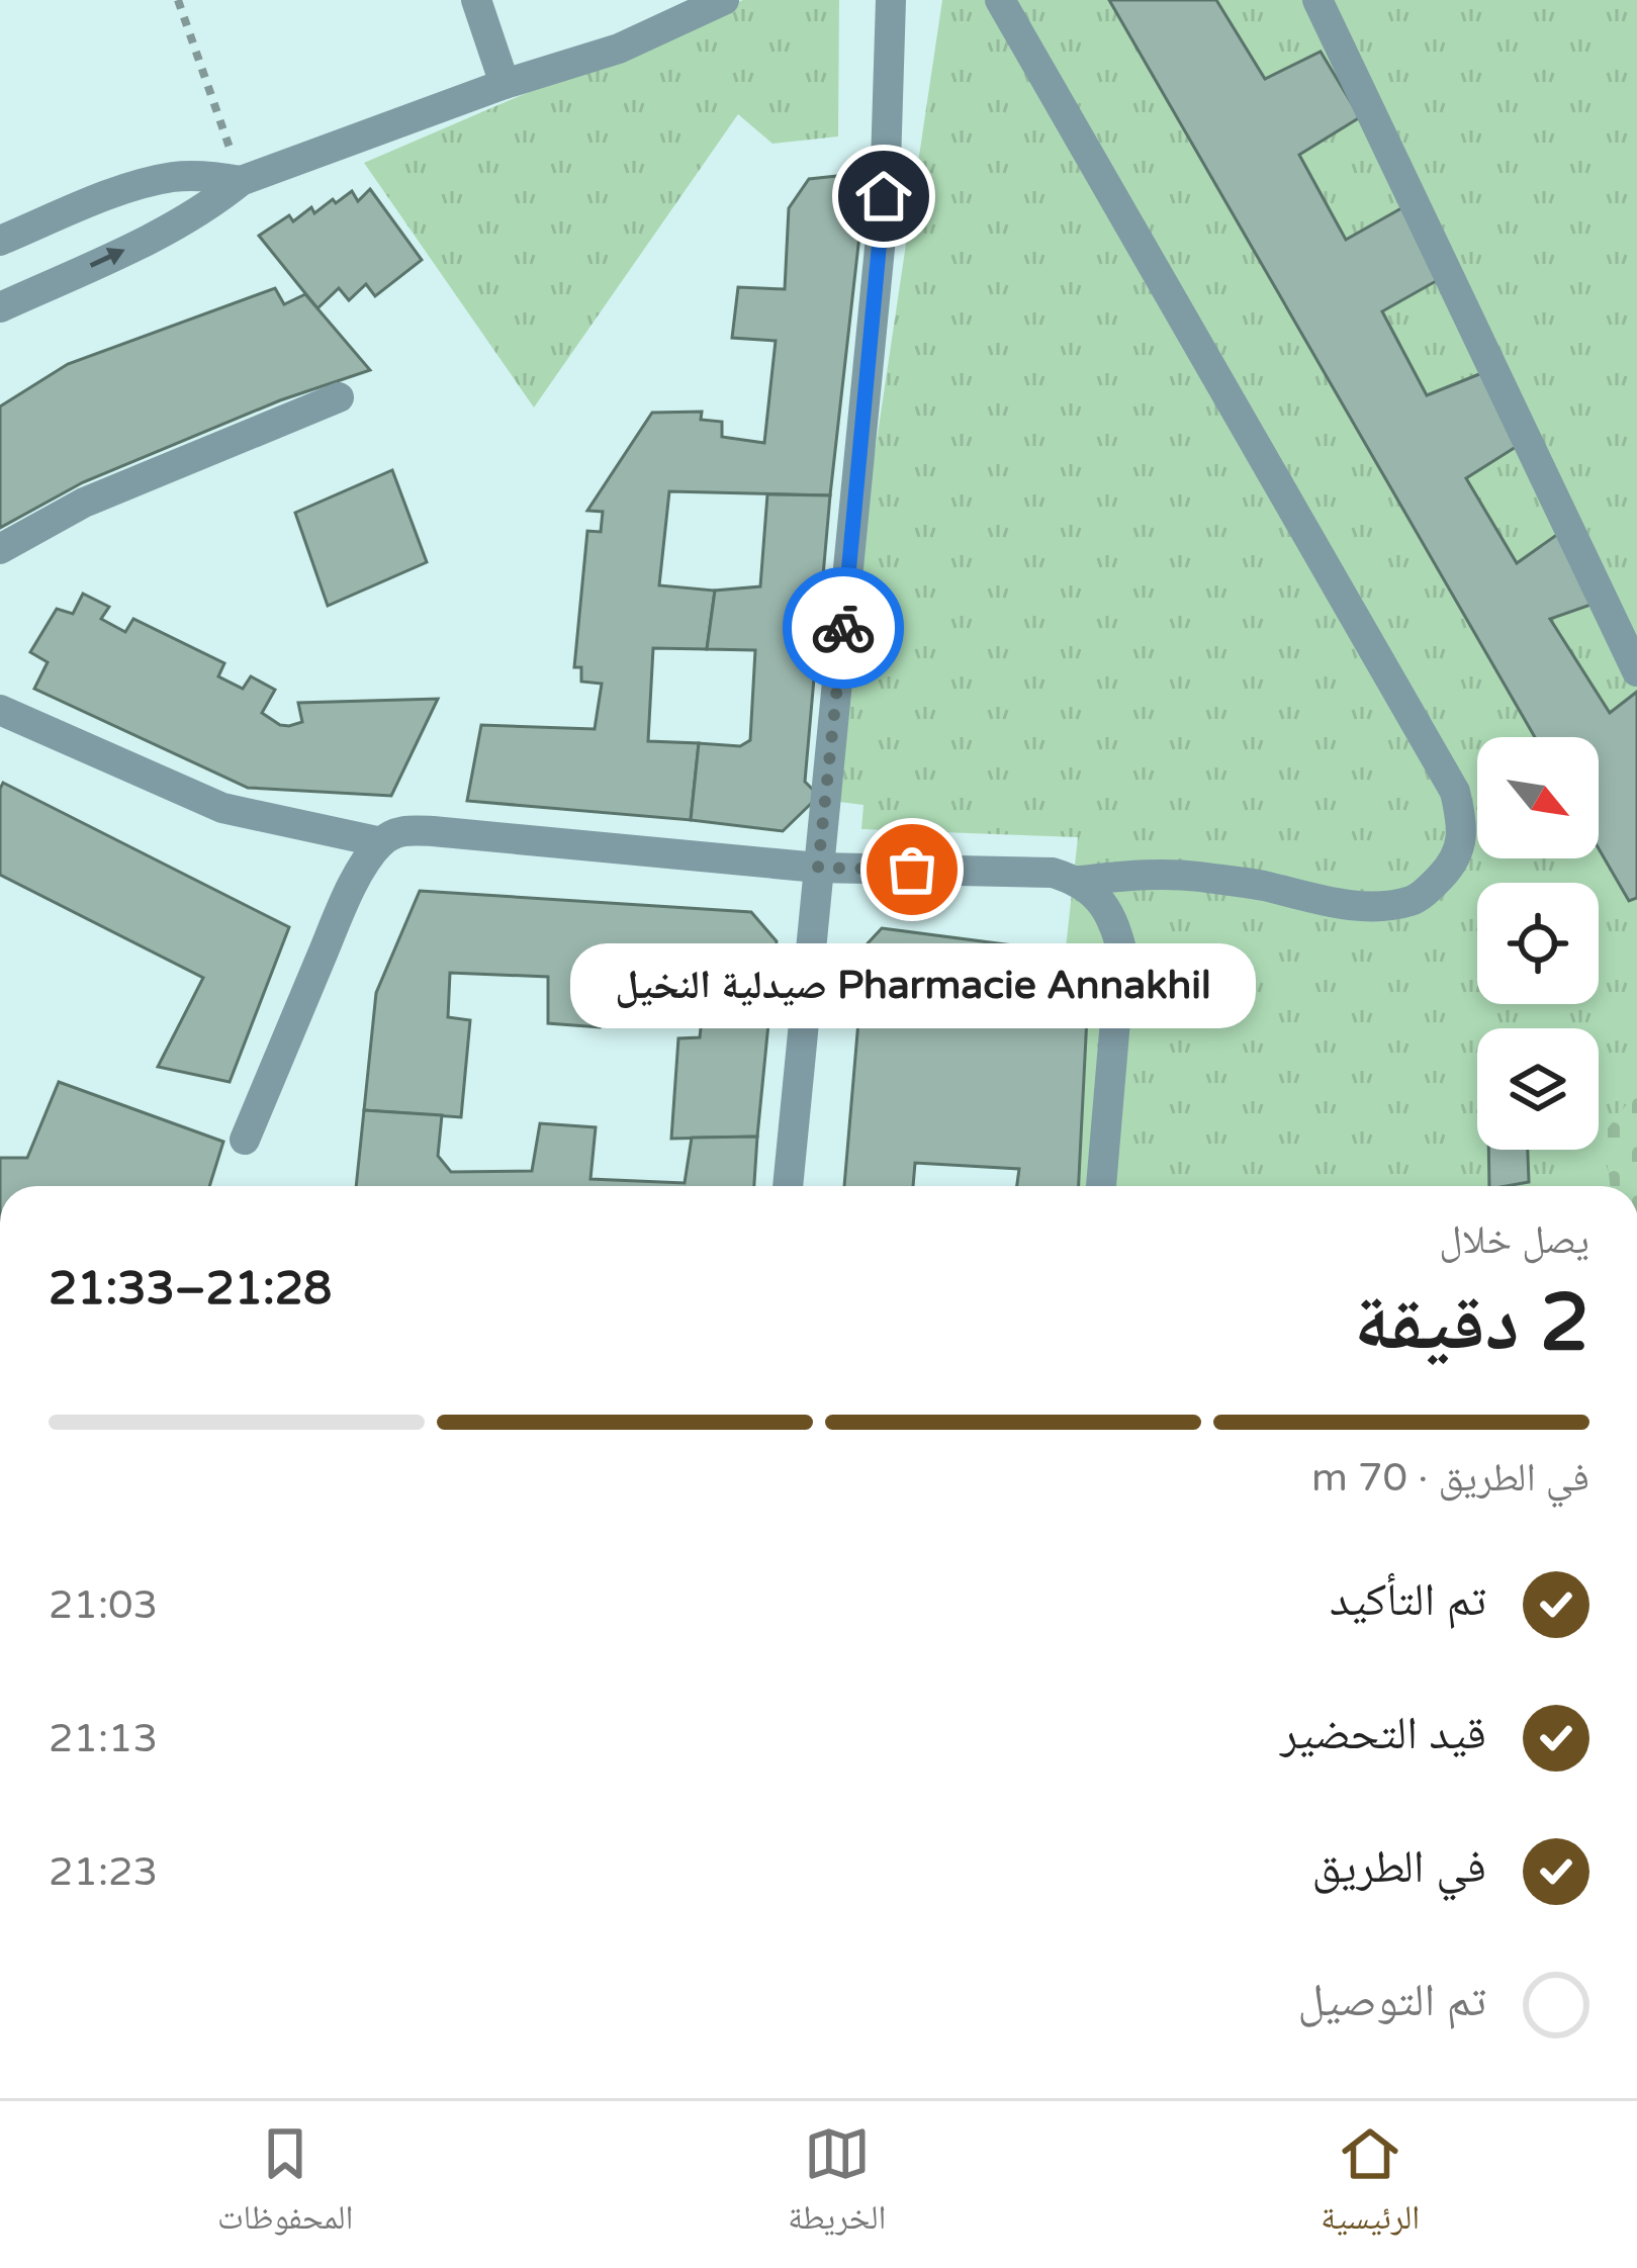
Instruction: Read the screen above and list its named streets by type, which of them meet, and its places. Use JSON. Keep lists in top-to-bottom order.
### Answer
{
  "places": ["Pharmacie Annakhil صيدلية النخيل"],
  "north": "bottom right",
  "page": {
    "bubble": "Pharmacie Annakhil صيدلية النخيل",
    "heading": ["2 دقيقة", "يصل خلال", "21:28–21:33"],
    "bar": "في الطريق · 70 m",
    "list": [
      ["تم التأكيد", "21:03"],
      ["قيد التحضير", "21:13"],
      ["في الطريق", "21:23"],
      "تم التوصيل"
    ],
    "tabs": ["الرئيسية", "الخريطة", "المحفوظات"]
  }
}
